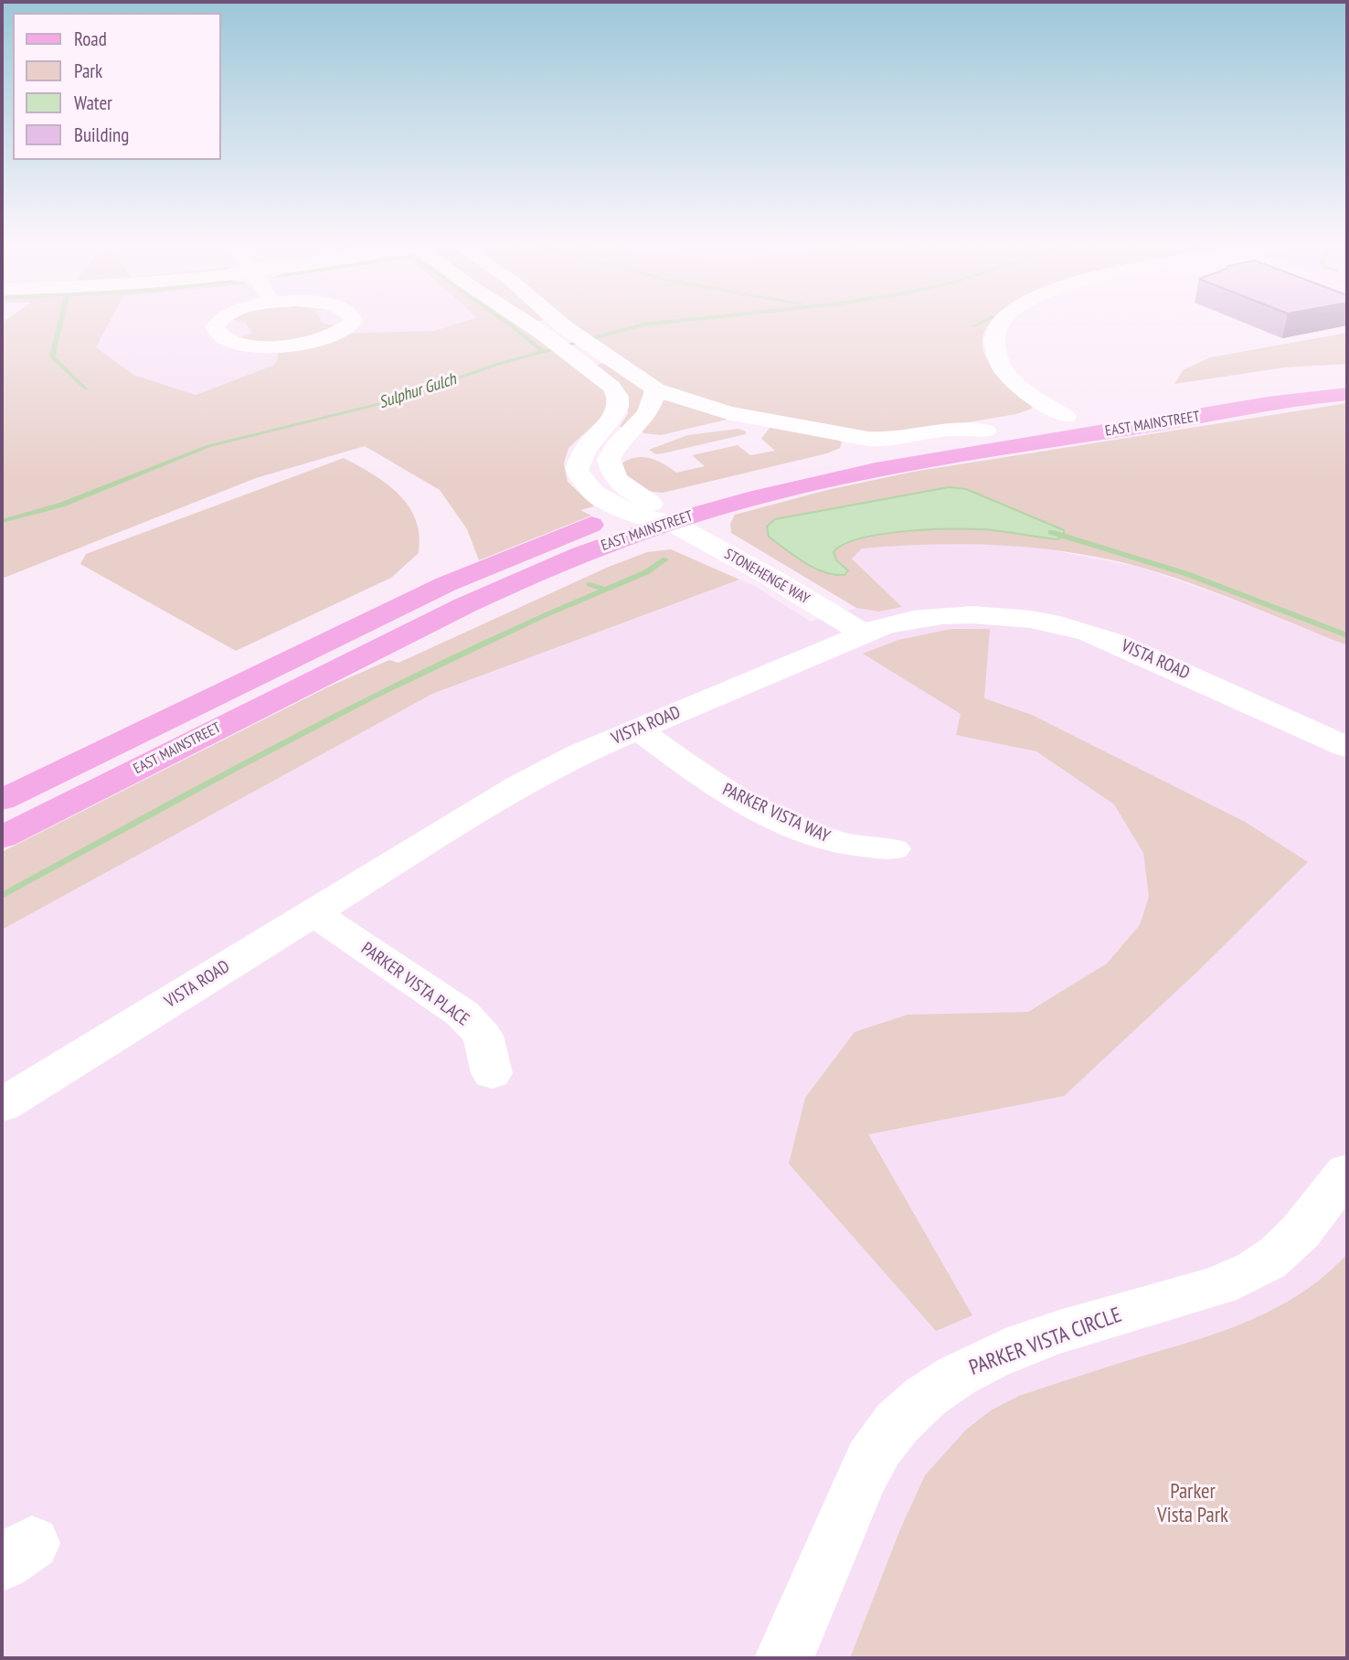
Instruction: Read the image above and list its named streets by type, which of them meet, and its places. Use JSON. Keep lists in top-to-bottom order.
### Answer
{
  "streets": {
    "main road": ["EAST MAINSTREET"],
    "street": [
      "STONEHENGE WAY",
      "VISTA ROAD",
      "PARKER VISTA WAY",
      "PARKER VISTA PLACE",
      "PARKER VISTA CIRCLE"
    ]
  },
  "crossings": [
    ["EAST MAINSTREET", "STONEHENGE WAY"],
    ["STONEHENGE WAY", "VISTA ROAD"],
    ["VISTA ROAD", "PARKER VISTA WAY"],
    ["VISTA ROAD", "PARKER VISTA PLACE"]
  ],
  "water": ["Sulphur Gulch"],
  "parks": ["Parker Vista Park"],
  "legend": [
    "Road",
    "Park",
    "Water",
    "Building"
  ]
}
